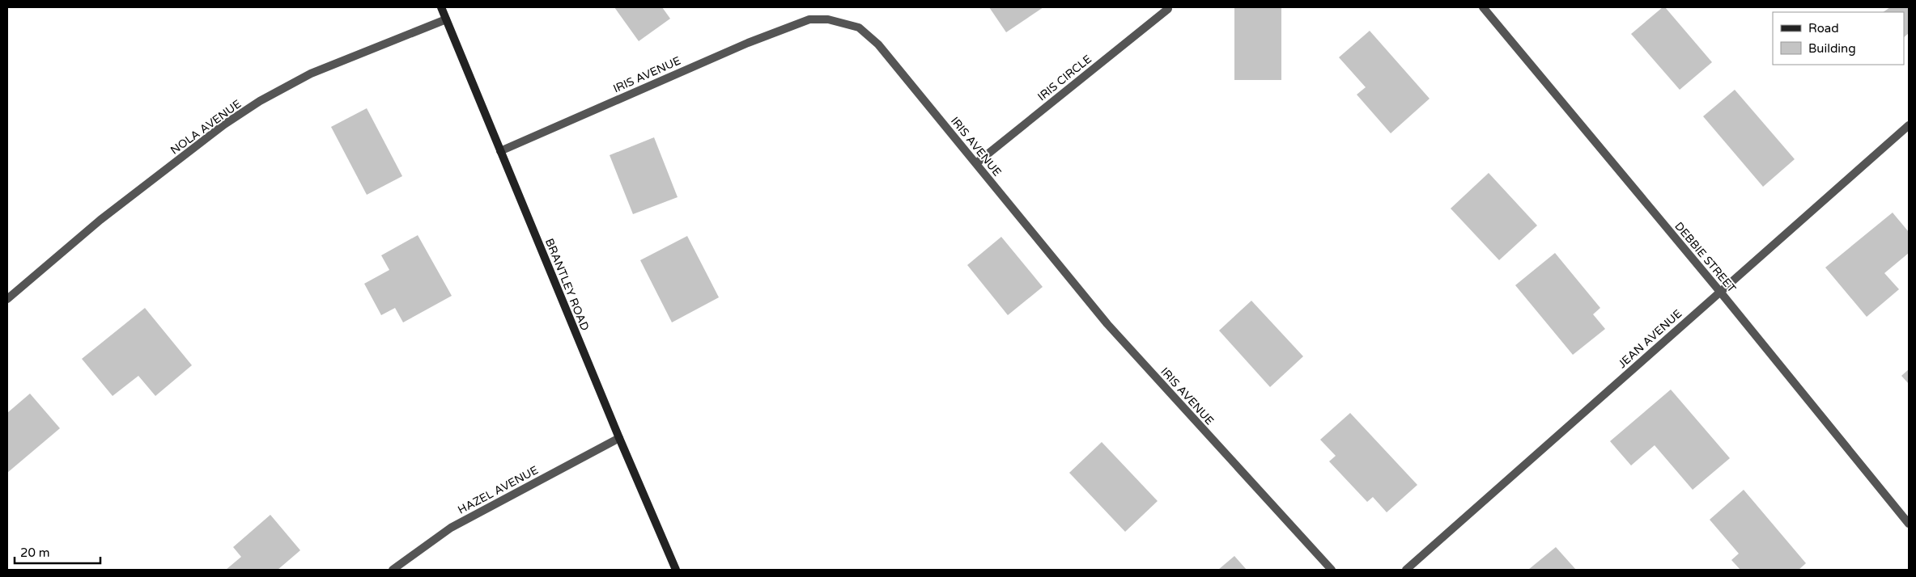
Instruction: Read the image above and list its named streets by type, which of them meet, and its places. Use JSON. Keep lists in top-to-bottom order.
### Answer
{
  "streets": {
    "street": [
      "IRIS AVENUE",
      "IRIS CIRCLE",
      "NOLA AVENUE",
      "DEBBIE STREET",
      "BRANTLEY ROAD",
      "JEAN AVENUE",
      "HAZEL AVENUE"
    ]
  },
  "crossings": [
    ["IRIS AVENUE", "IRIS CIRCLE"],
    ["IRIS AVENUE", "BRANTLEY ROAD"],
    ["NOLA AVENUE", "BRANTLEY ROAD"],
    ["DEBBIE STREET", "JEAN AVENUE"],
    ["BRANTLEY ROAD", "HAZEL AVENUE"]
  ],
  "legend": ["Road", "Building"],
  "scale_bar": "20 m"
}
